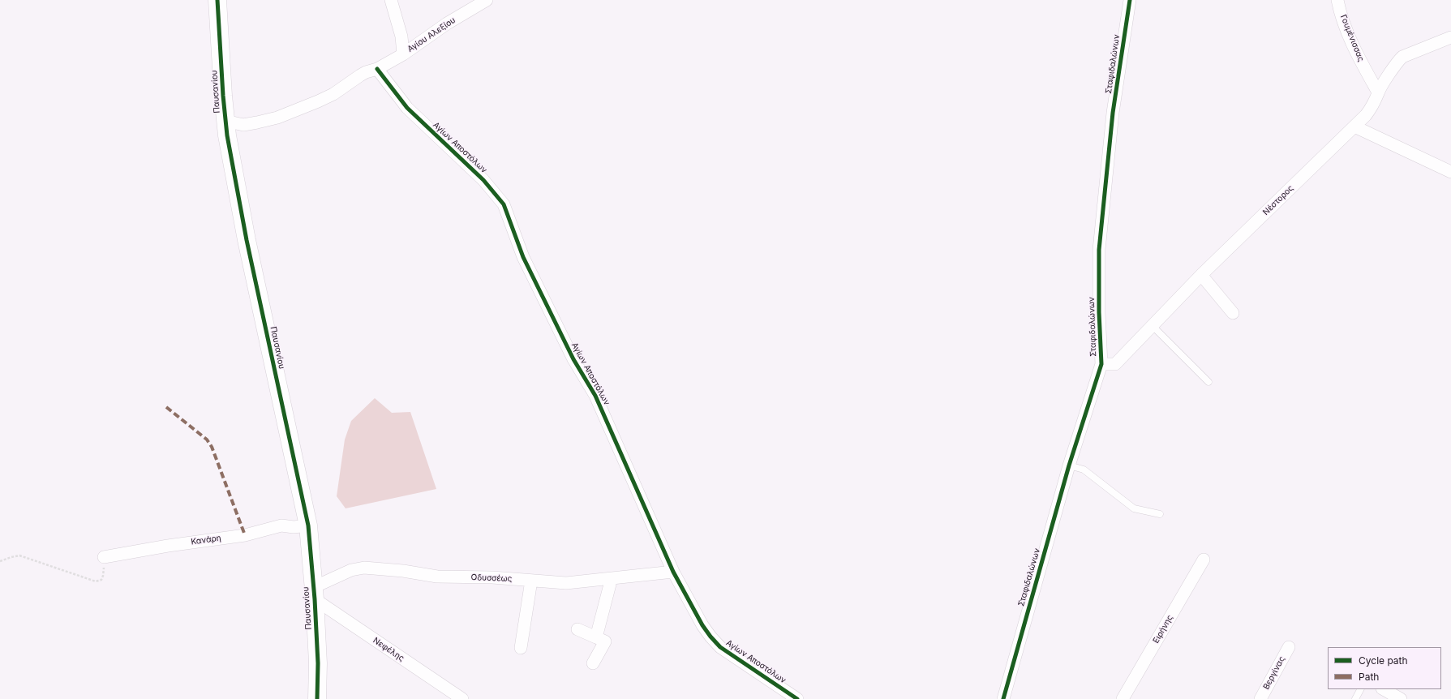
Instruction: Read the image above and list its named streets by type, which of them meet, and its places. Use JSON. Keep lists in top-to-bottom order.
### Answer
{
  "streets": {
    "street": [
      "Αγίου Αλεξίου",
      "Γουμένισσας",
      "Σταφιδαλώνων",
      "Παυσανίου",
      "Αγίων Αποστόλων",
      "Νέστορος",
      "Κανάρη",
      "Οδυσσέως",
      "Ειρήνης",
      "Νεφέλης",
      "Βεργίνας"
    ]
  },
  "crossings": [
    ["Αγίου Αλεξίου", "Παυσανίου"],
    ["Αγίου Αλεξίου", "Αγίων Αποστόλων"],
    ["Γουμένισσας", "Νέστορος"],
    ["Σταφιδαλώνων", "Νέστορος"],
    ["Παυσανίου", "Κανάρη"],
    ["Παυσανίου", "Οδυσσέως"],
    ["Παυσανίου", "Νεφέλης"],
    ["Αγίων Αποστόλων", "Οδυσσέως"],
    ["Οδυσσέως", "Νεφέλης"]
  ],
  "legend": ["Cycle path", "Path"]
}
